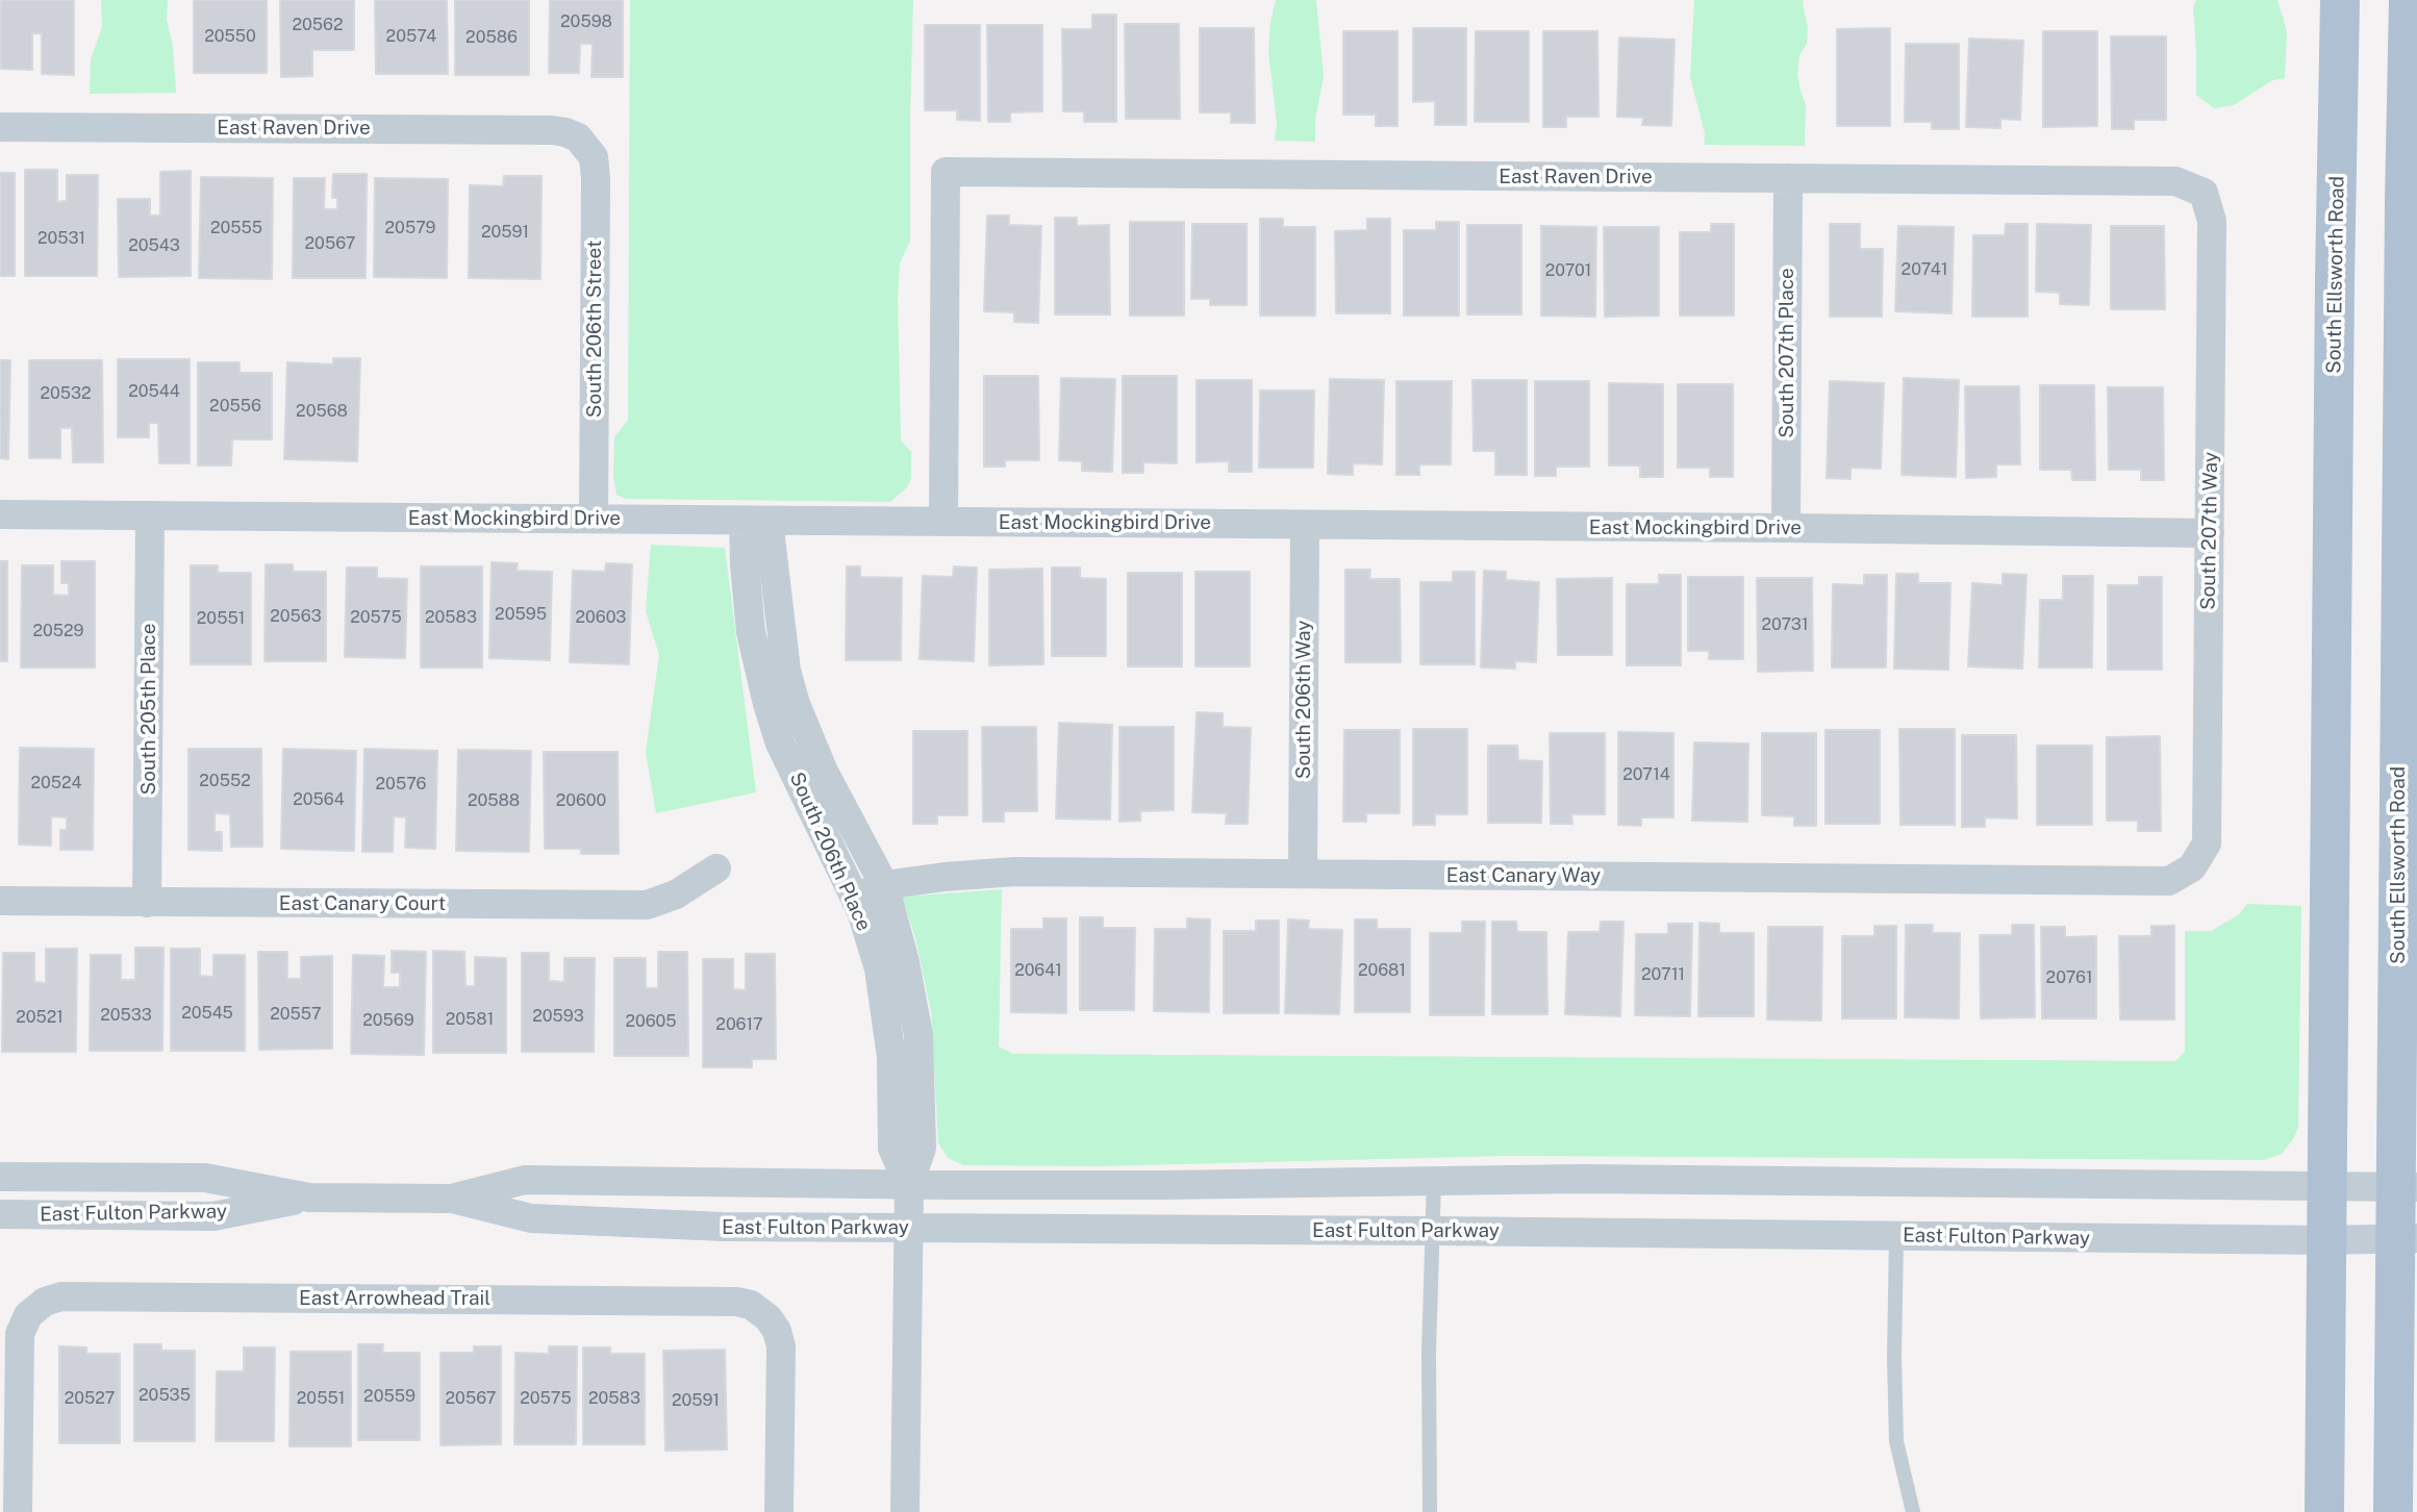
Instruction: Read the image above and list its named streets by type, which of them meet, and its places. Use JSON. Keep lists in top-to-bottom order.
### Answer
{
  "streets": {
    "main road": ["South Ellsworth Road"],
    "street": [
      "East Raven Drive",
      "South 206th Street",
      "South 207th Place",
      "East Mockingbird Drive",
      "South 207th Way",
      "South 206th Way",
      "South 205th Place",
      "South 206th Place",
      "East Canary Way",
      "East Canary Court",
      "East Fulton Parkway",
      "East Arrowhead Trail"
    ]
  },
  "crossings": [
    ["East Raven Drive", "South 206th Street"],
    ["East Raven Drive", "South 207th Place"],
    ["East Raven Drive", "East Mockingbird Drive"],
    ["East Raven Drive", "South 207th Way"],
    ["South Ellsworth Road", "East Fulton Parkway"],
    ["South 206th Street", "East Mockingbird Drive"],
    ["South 207th Place", "East Mockingbird Drive"],
    ["East Mockingbird Drive", "South 207th Way"],
    ["East Mockingbird Drive", "South 206th Way"],
    ["East Mockingbird Drive", "South 205th Place"],
    ["East Mockingbird Drive", "South 206th Place"],
    ["South 207th Way", "East Canary Way"],
    ["South 206th Way", "East Canary Way"],
    ["South 205th Place", "East Canary Court"],
    ["South 206th Place", "East Canary Way"],
    ["South 206th Place", "East Fulton Parkway"]
  ],
  "house_numbers": [
    "20598",
    "20562",
    "20550",
    "20574",
    "20586",
    "20555",
    "20579",
    "20591",
    "20531",
    "20567",
    "20543",
    "20741",
    "20701",
    "20544",
    "20532",
    "20556",
    "20568",
    "20595",
    "20563",
    "20575",
    "20583",
    "20603",
    "20551",
    "20731",
    "20529",
    "20714",
    "20552",
    "20524",
    "20576",
    "20564",
    "20588",
    "20600",
    "20641",
    "20681",
    "20711",
    "20761",
    "20545",
    "20557",
    "20533",
    "20593",
    "20521",
    "20581",
    "20569",
    "20605",
    "20617",
    "20535",
    "20559",
    "20527",
    "20551",
    "20567",
    "20575",
    "20583",
    "20591"
  ]
}
